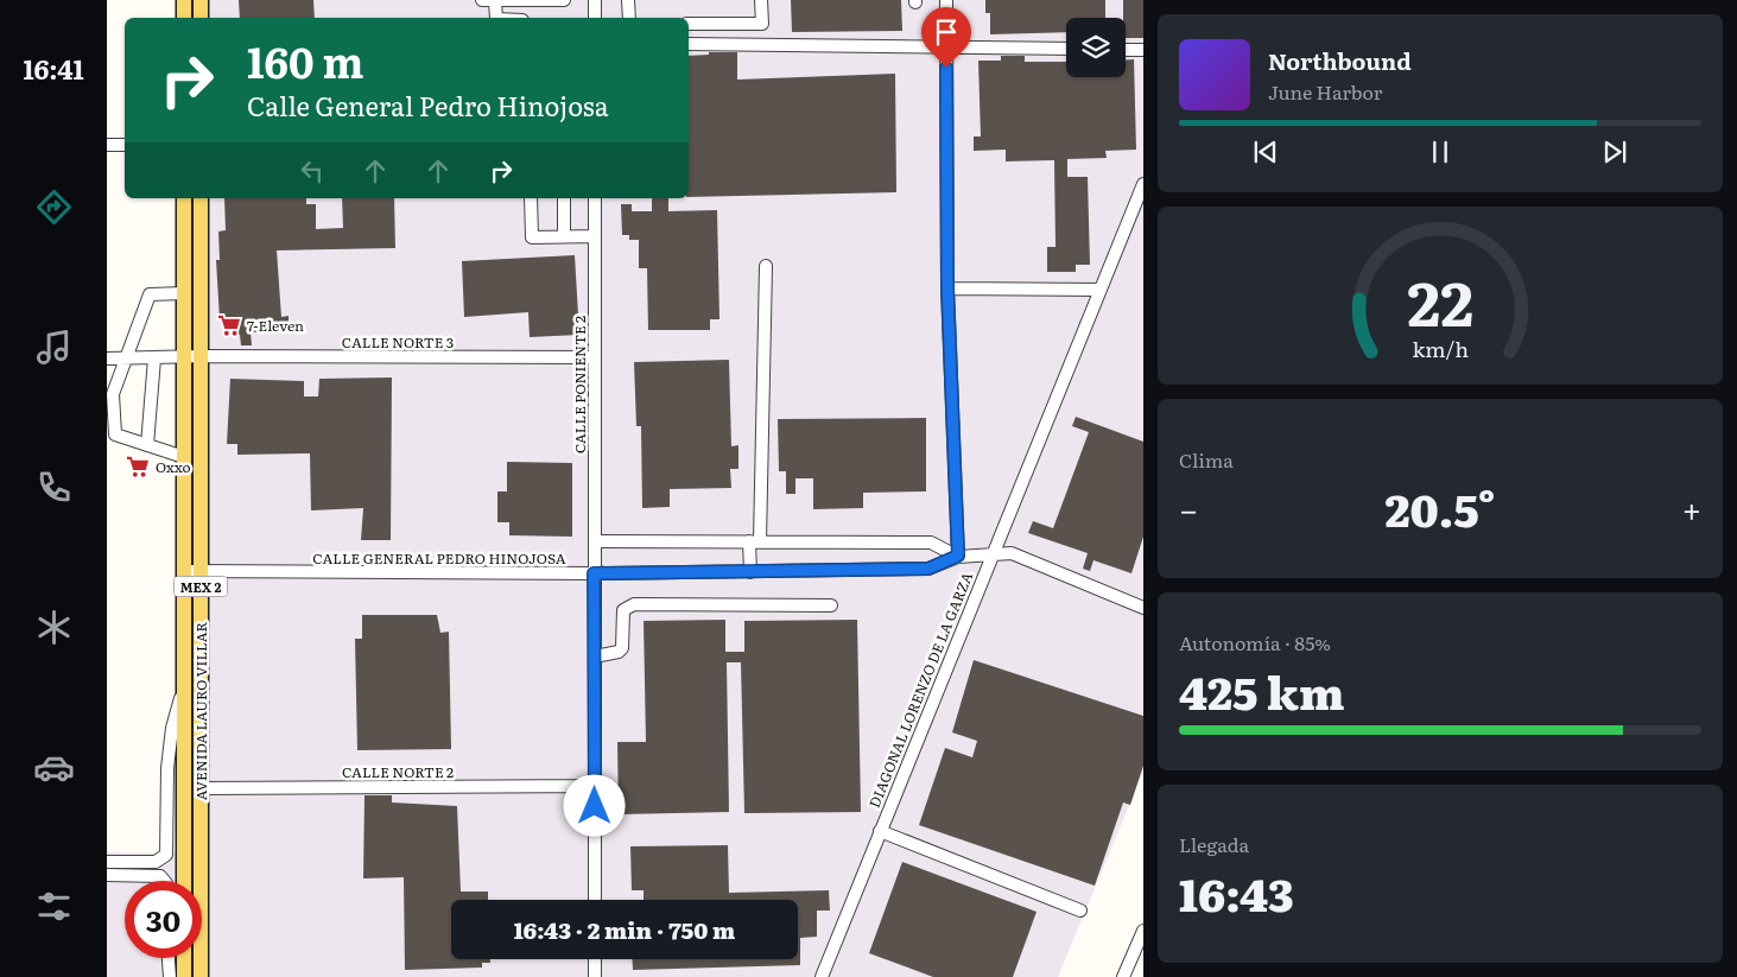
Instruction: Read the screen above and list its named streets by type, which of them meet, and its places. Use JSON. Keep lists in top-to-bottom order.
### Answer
{
  "streets": {
    "main road": ["MEX 2", "AVENIDA LAURO VILLAR"],
    "street": [
      "CALLE NORTE 3",
      "CALLE PONIENTE 2",
      "CALLE GENERAL PEDRO HINOJOSA",
      "DIAGONAL LORENZO DE LA GARZA",
      "CALLE NORTE 2"
    ]
  },
  "crossings": [
    ["CALLE NORTE 3", "CALLE PONIENTE 2"],
    ["CALLE NORTE 3", "AVENIDA LAURO VILLAR"],
    ["CALLE PONIENTE 2", "CALLE GENERAL PEDRO HINOJOSA"],
    ["CALLE PONIENTE 2", "CALLE NORTE 2"],
    ["CALLE GENERAL PEDRO HINOJOSA", "DIAGONAL LORENZO DE LA GARZA"],
    ["CALLE GENERAL PEDRO HINOJOSA", "AVENIDA LAURO VILLAR"],
    ["AVENIDA LAURO VILLAR", "CALLE NORTE 2"]
  ],
  "places": {
    "supermarket": ["7-Eleven", "Oxxo"]
  },
  "page": {
    "tabs": "16:41",
    "turn": ["160 m", "Calle General Pedro Hinojosa"],
    "song": ["Northbound", "June Harbor"],
    "tile": [
      "Clima",
      ["Autonomía · 85%", "425 km"],
      ["Llegada", "16:43"]
    ],
    "heat": ["−", "20.5°", "+"],
    "limit": "30",
    "trip": "16:43 · 2 min · 750 m",
    "gauge": ["22", "km/h"]
  }
}
